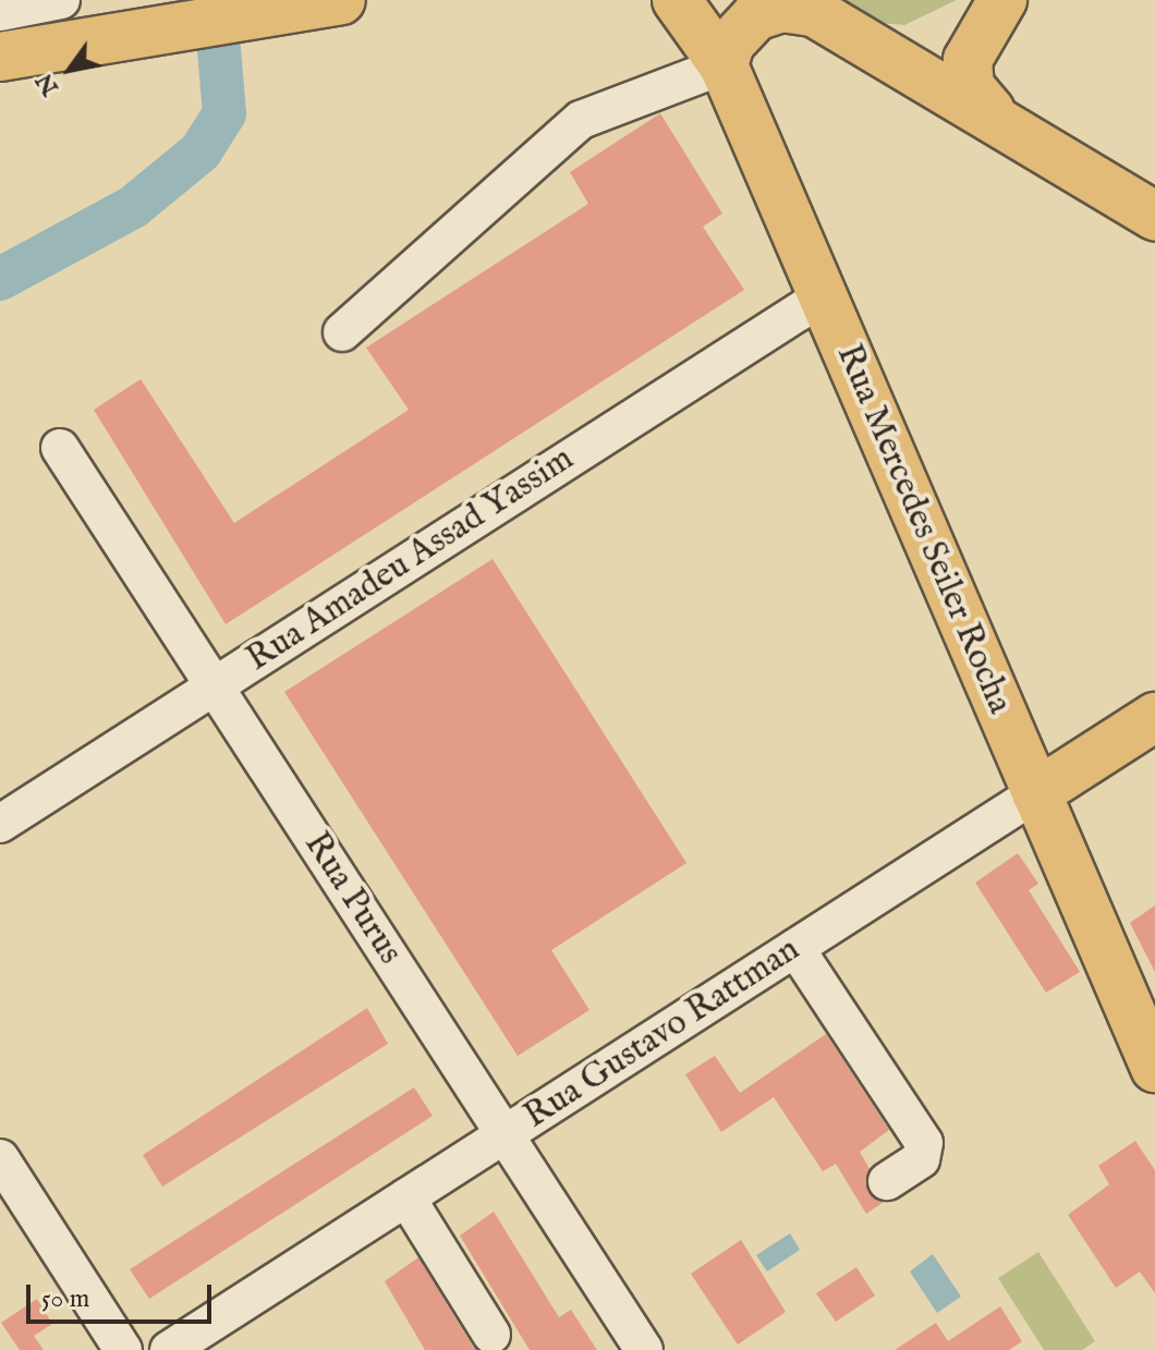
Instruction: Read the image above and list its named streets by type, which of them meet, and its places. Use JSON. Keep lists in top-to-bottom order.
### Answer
{
  "streets": {
    "main road": ["Rua Mercedes Seiler Rocha", "Rua Gustavo Rattman"],
    "street": ["Rua Amadeu Assad Yassim", "Rua Purus"]
  },
  "crossings": [
    ["Rua Mercedes Seiler Rocha", "Rua Amadeu Assad Yassim"],
    ["Rua Mercedes Seiler Rocha", "Rua Gustavo Rattman"],
    ["Rua Amadeu Assad Yassim", "Rua Purus"],
    ["Rua Purus", "Rua Gustavo Rattman"]
  ],
  "scale_bar": "50 m",
  "north": "bottom left"
}
